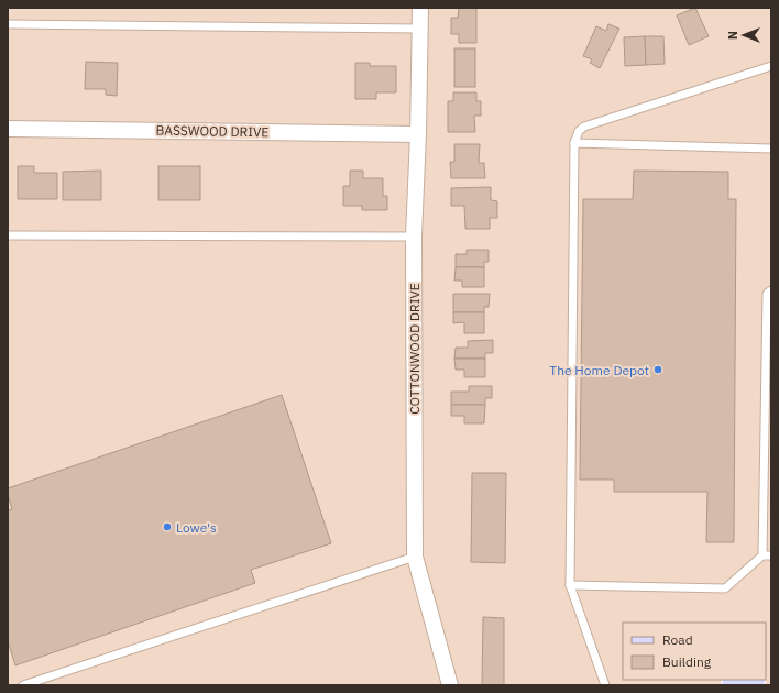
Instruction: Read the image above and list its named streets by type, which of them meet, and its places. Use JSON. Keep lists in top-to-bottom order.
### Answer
{
  "streets": {
    "street": ["BASSWOOD DRIVE", "COTTONWOOD DRIVE"]
  },
  "crossings": [
    ["BASSWOOD DRIVE", "COTTONWOOD DRIVE"]
  ],
  "places": ["The Home Depot", "Lowe's"],
  "legend": ["Road", "Building"],
  "north": "left"
}
